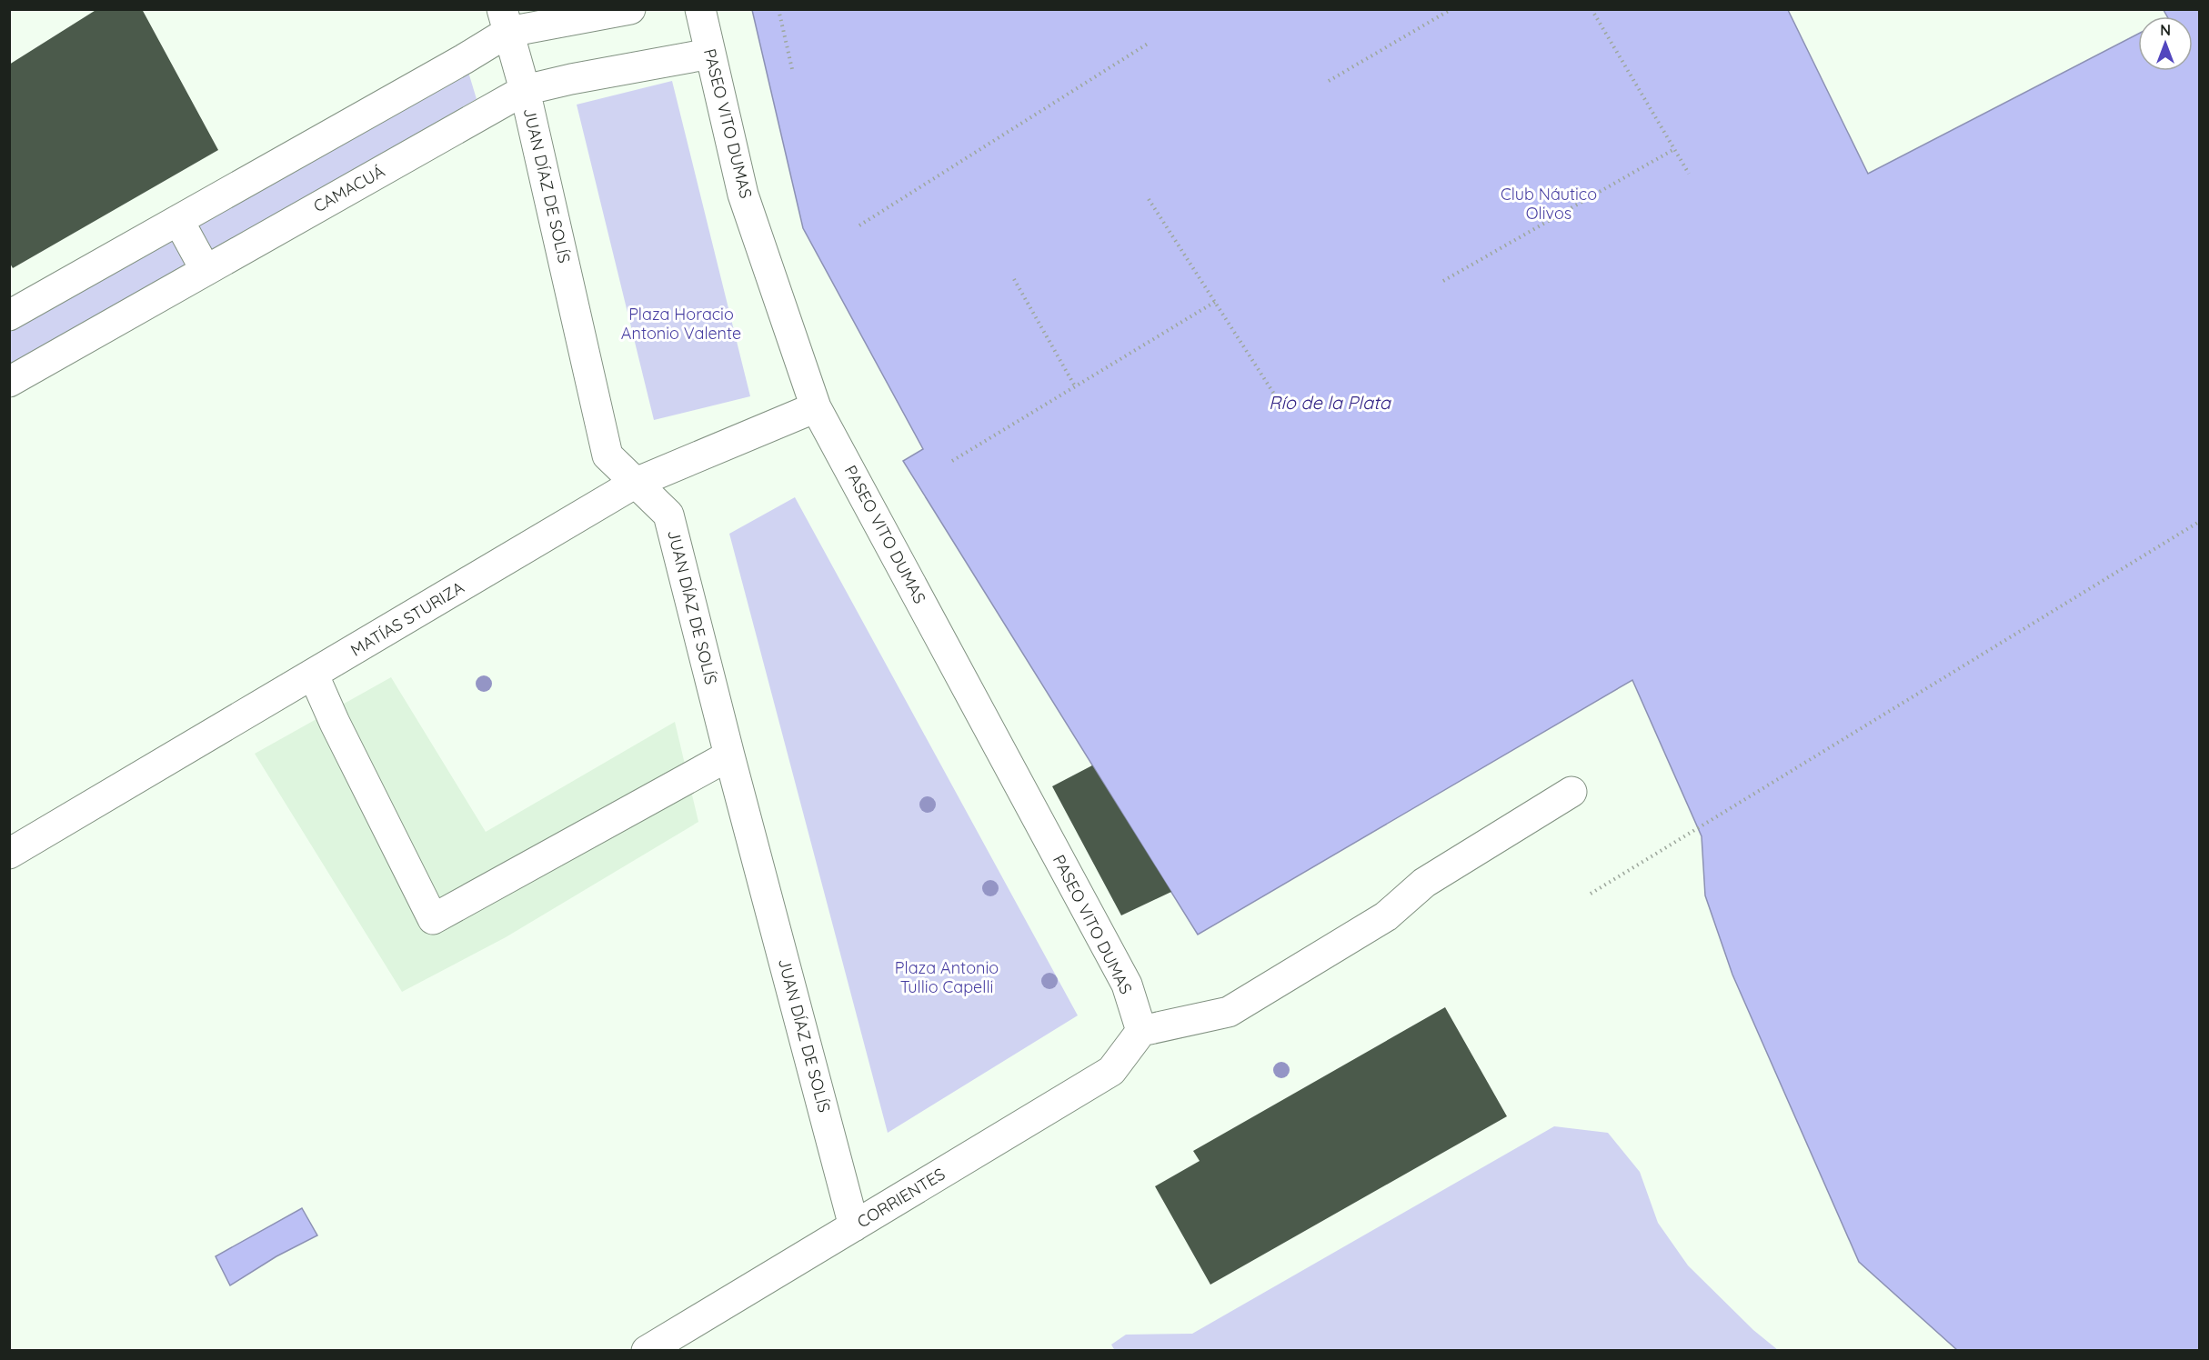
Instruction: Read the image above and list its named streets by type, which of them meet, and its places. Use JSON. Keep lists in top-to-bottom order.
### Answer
{
  "streets": {
    "street": [
      "PASEO VITO DUMAS",
      "JUAN DÍAZ DE SOLÍS",
      "CAMACUÁ",
      "MATÍAS STURIZA",
      "CORRIENTES"
    ]
  },
  "crossings": [
    ["PASEO VITO DUMAS", "CAMACUÁ"],
    ["PASEO VITO DUMAS", "MATÍAS STURIZA"],
    ["PASEO VITO DUMAS", "CORRIENTES"],
    ["JUAN DÍAZ DE SOLÍS", "CAMACUÁ"],
    ["JUAN DÍAZ DE SOLÍS", "MATÍAS STURIZA"],
    ["JUAN DÍAZ DE SOLÍS", "CORRIENTES"]
  ],
  "water": ["Río de la Plata"],
  "parks": ["Club Náutico Olivos", "Plaza Horacio Antonio Valente", "Plaza Antonio Tullio Capelli"],
  "north": "top"
}
